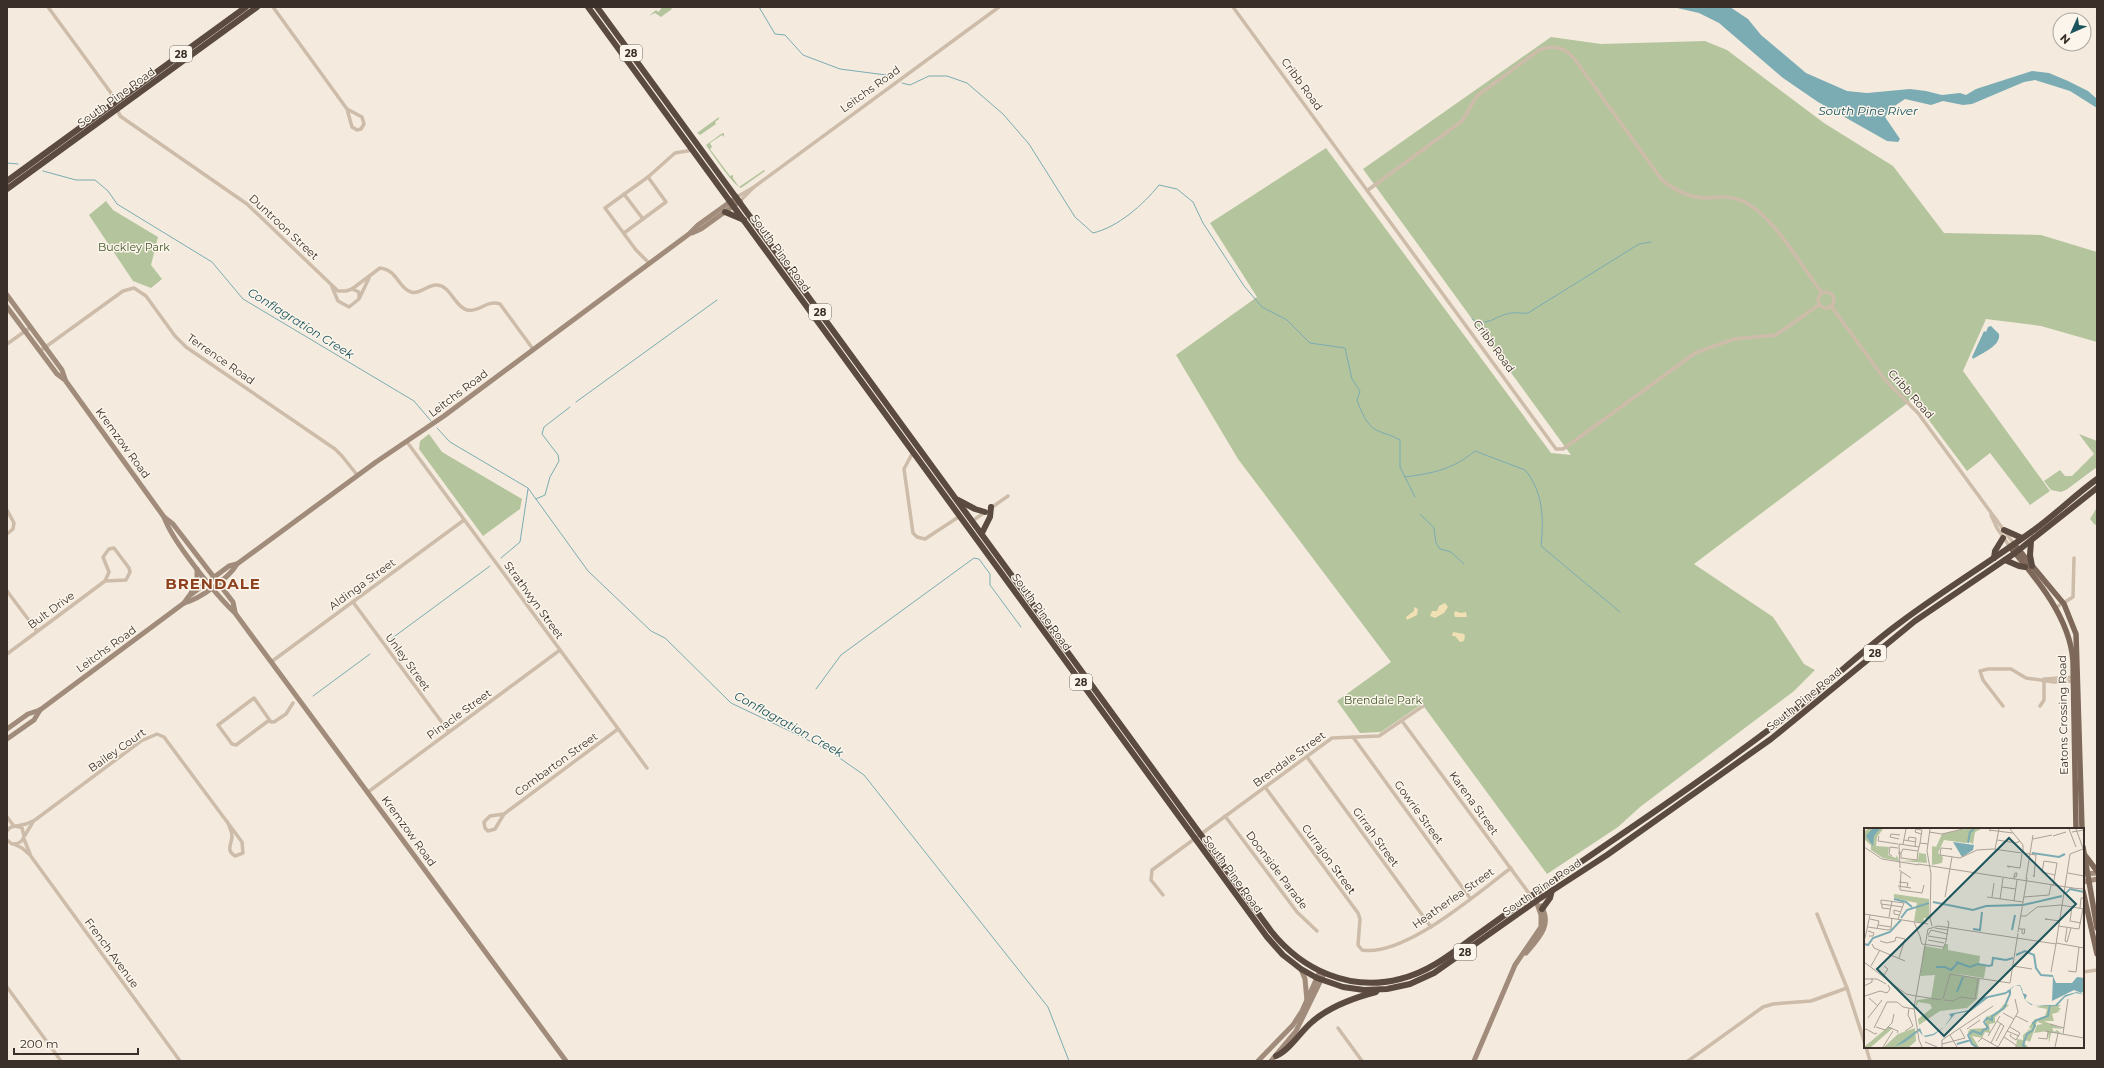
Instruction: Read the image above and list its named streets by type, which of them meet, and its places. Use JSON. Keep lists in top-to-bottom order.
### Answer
{
  "streets": {
    "highway": ["28", "South Pine Road"],
    "main road": ["Cribb Road", "Eatons Crossing Road"],
    "street": [
      "Leitchs Road",
      "Duntroon Street",
      "Terrence Road",
      "Kremzow Road",
      "Aldinga Street",
      "Strathwyn Street",
      "Bult Drive",
      "Unley Street",
      "Pinacle Street",
      "Bailey Court",
      "Brendale Street",
      "Combarton Street",
      "Karena Street",
      "Gowrie Street",
      "Girrah Street",
      "Currajon Street",
      "Doonside Parade",
      "Heatherlea Street",
      "French Avenue"
    ]
  },
  "crossings": [
    ["Cribb Road", "South Pine Road"],
    ["Cribb Road", "Eatons Crossing Road"],
    ["Leitchs Road", "South Pine Road"],
    ["Leitchs Road", "Terrence Road"],
    ["Leitchs Road", "Kremzow Road"],
    ["Leitchs Road", "Strathwyn Street"],
    ["South Pine Road", "Duntroon Street"],
    ["South Pine Road", "Eatons Crossing Road"],
    ["South Pine Road", "Brendale Street"],
    ["South Pine Road", "Karena Street"],
    ["Terrence Road", "Kremzow Road"],
    ["Kremzow Road", "Aldinga Street"],
    ["Kremzow Road", "Pinacle Street"],
    ["Aldinga Street", "Strathwyn Street"],
    ["Aldinga Street", "Unley Street"],
    ["Strathwyn Street", "Pinacle Street"],
    ["Strathwyn Street", "Combarton Street"],
    ["Unley Street", "Pinacle Street"],
    ["Bailey Court", "French Avenue"],
    ["Brendale Street", "Karena Street"],
    ["Brendale Street", "Gowrie Street"],
    ["Brendale Street", "Girrah Street"],
    ["Brendale Street", "Currajon Street"],
    ["Brendale Street", "Doonside Parade"],
    ["Karena Street", "Heatherlea Street"],
    ["Gowrie Street", "Heatherlea Street"],
    ["Girrah Street", "Heatherlea Street"],
    ["Currajon Street", "Heatherlea Street"]
  ],
  "districts": ["BRENDALE"],
  "water": ["South Pine River", "Conflagration Creek"],
  "parks": ["Buckley Park", "Brendale Park"],
  "scale_bar": "200 m",
  "north": "bottom left"
}
